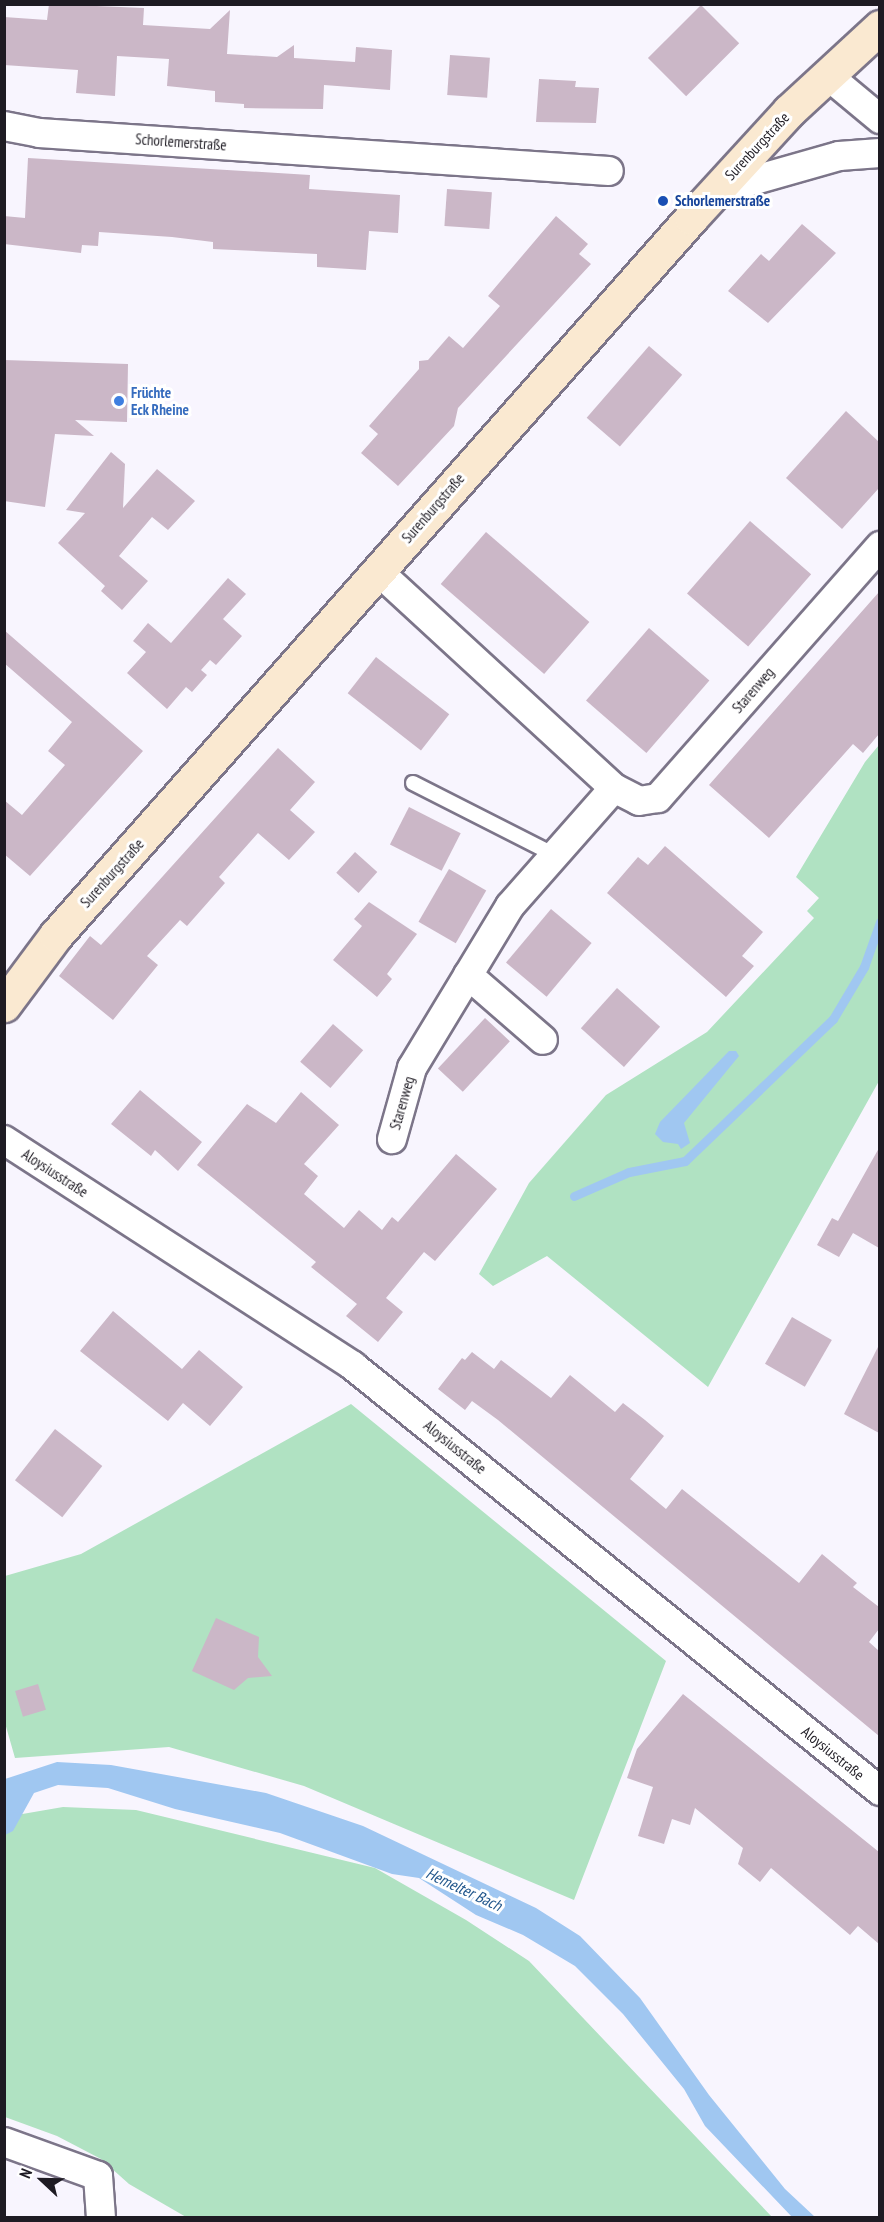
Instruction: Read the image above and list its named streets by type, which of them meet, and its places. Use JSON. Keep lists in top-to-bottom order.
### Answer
{
  "streets": {
    "street": [
      "Schorlemerstraße",
      "Surenburgstraße",
      "Starenweg",
      "Aloysiusstraße"
    ]
  },
  "crossings": [
    ["Surenburgstraße", "Starenweg"]
  ],
  "water": ["Hemelter Bach"],
  "places": ["Schorlemerstraße", "Früchte Eck Rheine"],
  "north": "left"
}
